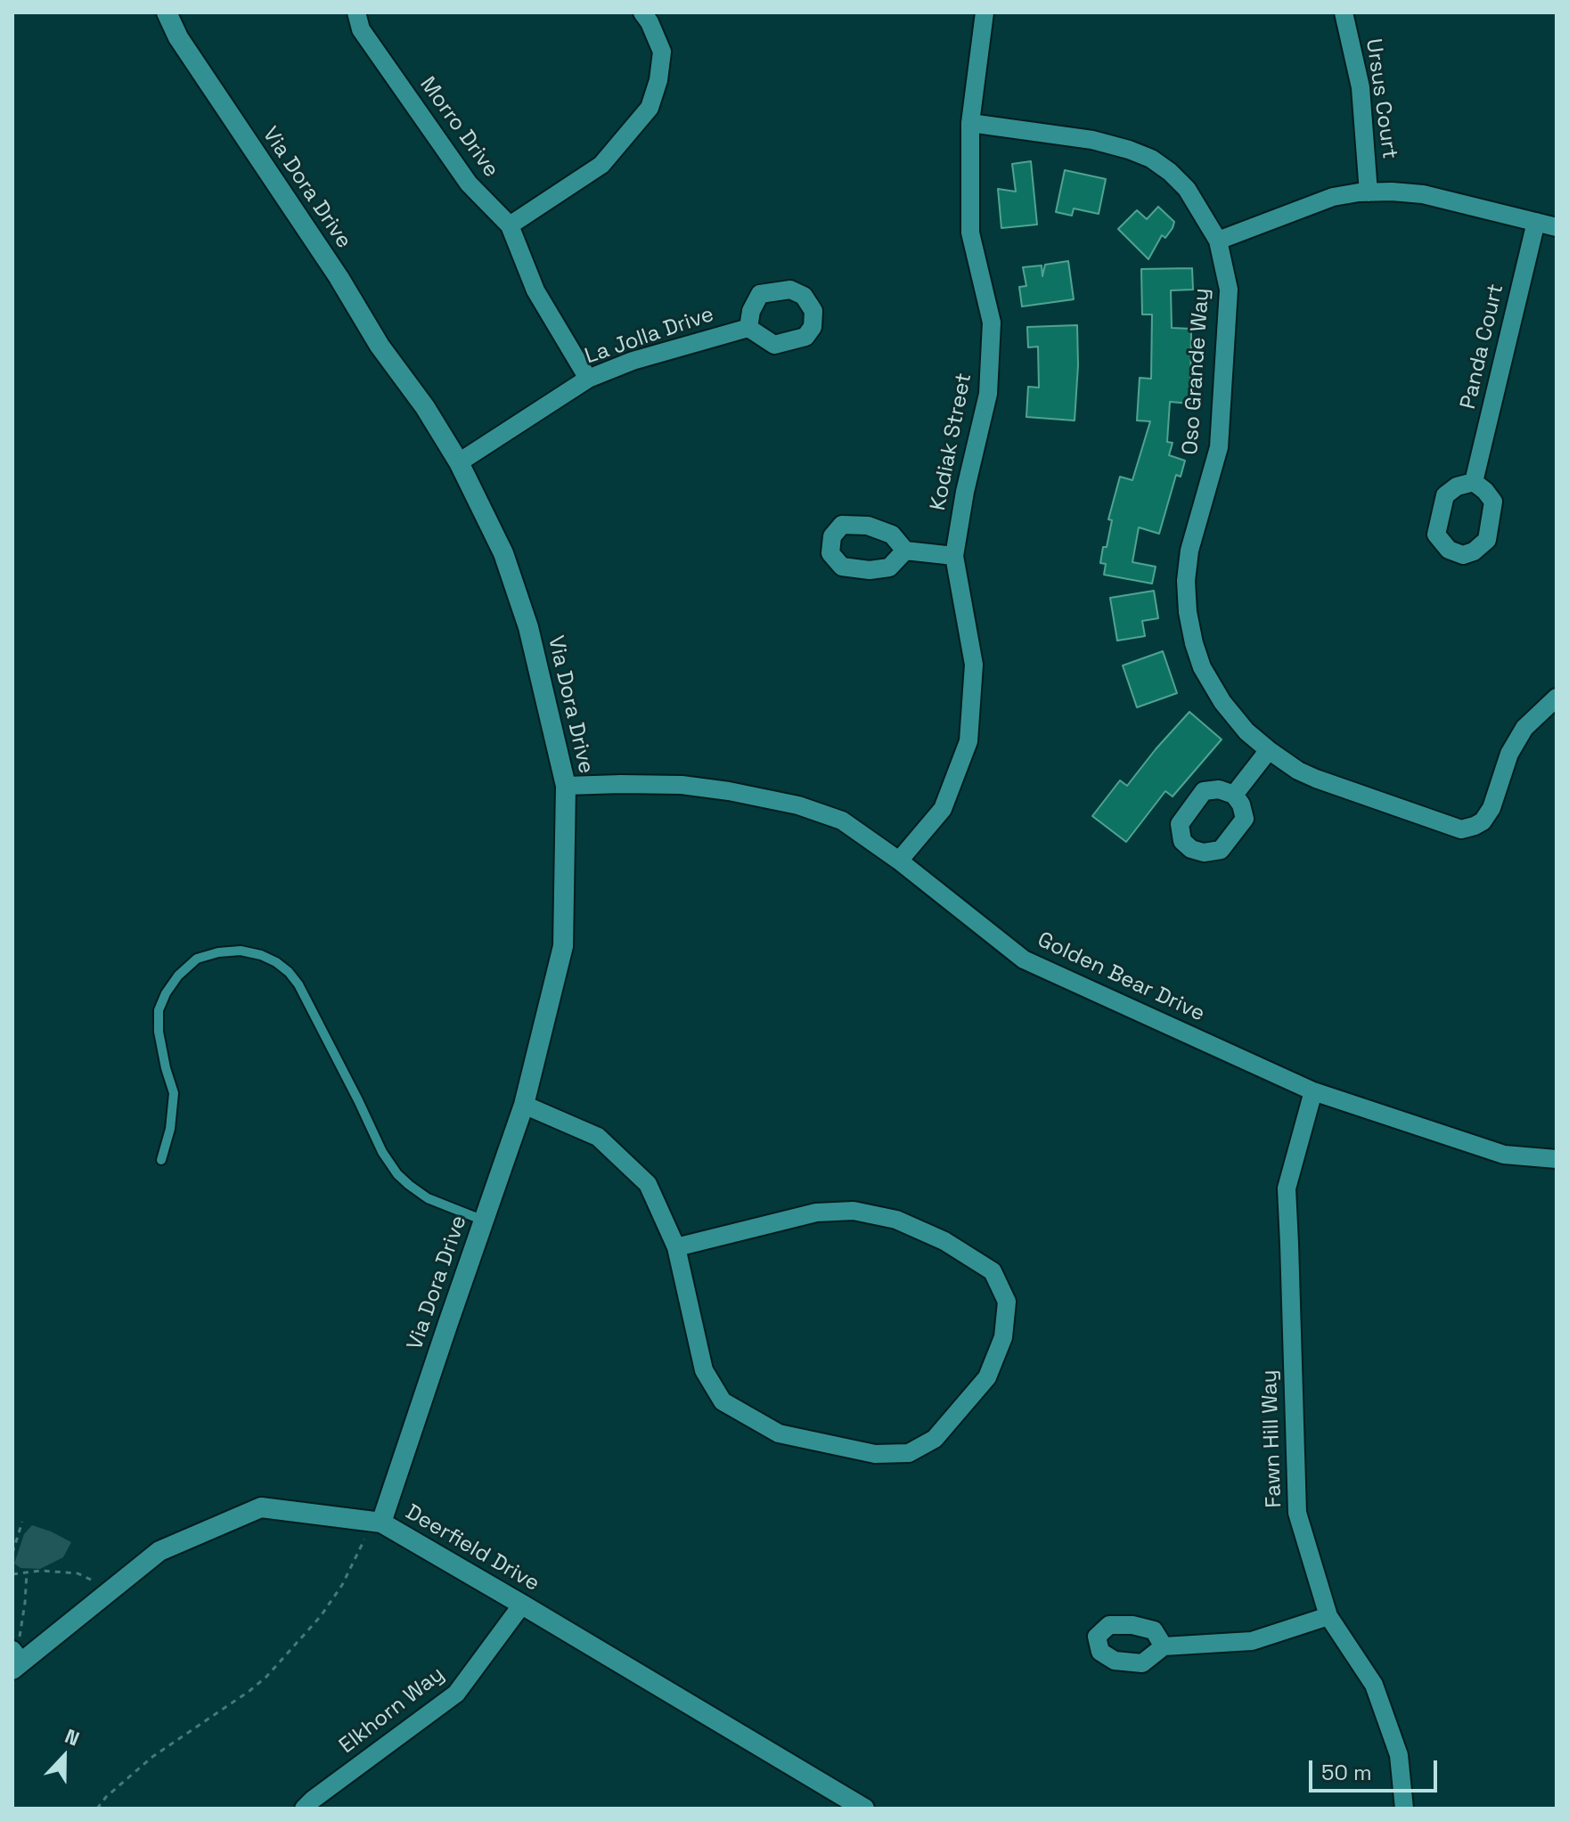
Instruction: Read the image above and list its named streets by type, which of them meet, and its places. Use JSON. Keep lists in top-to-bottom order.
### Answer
{
  "streets": {
    "street": [
      "Ursus Court",
      "Morro Drive",
      "Via Dora Drive",
      "La Jolla Drive",
      "Panda Court",
      "Oso Grande Way",
      "Kodiak Street",
      "Golden Bear Drive",
      "Fawn Hill Way",
      "Deerfield Drive",
      "Elkhorn Way"
    ]
  },
  "crossings": [
    ["Morro Drive", "La Jolla Drive"],
    ["Via Dora Drive", "La Jolla Drive"],
    ["Via Dora Drive", "Golden Bear Drive"],
    ["Via Dora Drive", "Deerfield Drive"],
    ["Oso Grande Way", "Kodiak Street"],
    ["Kodiak Street", "Golden Bear Drive"],
    ["Golden Bear Drive", "Fawn Hill Way"],
    ["Deerfield Drive", "Elkhorn Way"]
  ],
  "scale_bar": "50 m",
  "north": "top"
}
